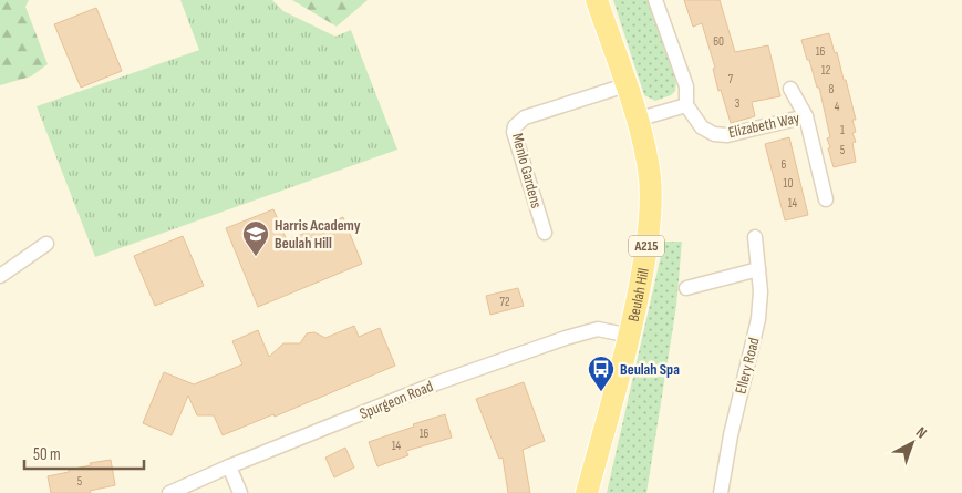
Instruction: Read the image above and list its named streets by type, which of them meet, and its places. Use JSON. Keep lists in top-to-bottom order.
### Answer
{
  "streets": {
    "main road": ["A215", "Beulah Hill"],
    "street": [
      "Elizabeth Way",
      "Menlo Gardens",
      "Ellery Road",
      "Spurgeon Road"
    ]
  },
  "crossings": [
    ["Menlo Gardens", "Beulah Hill"],
    ["Beulah Hill", "Spurgeon Road"]
  ],
  "places": {
    "school or university": ["Harris Academy Beulah Hill"],
    "bus stop": ["Beulah Spa"]
  },
  "house_numbers": [
    "60",
    "16",
    "12",
    "7",
    "8",
    "3",
    "4",
    "1",
    "5",
    "6",
    "10",
    "14",
    "72",
    "16",
    "14",
    "5"
  ],
  "scale_bar": "50 m",
  "north": "top right"
}
